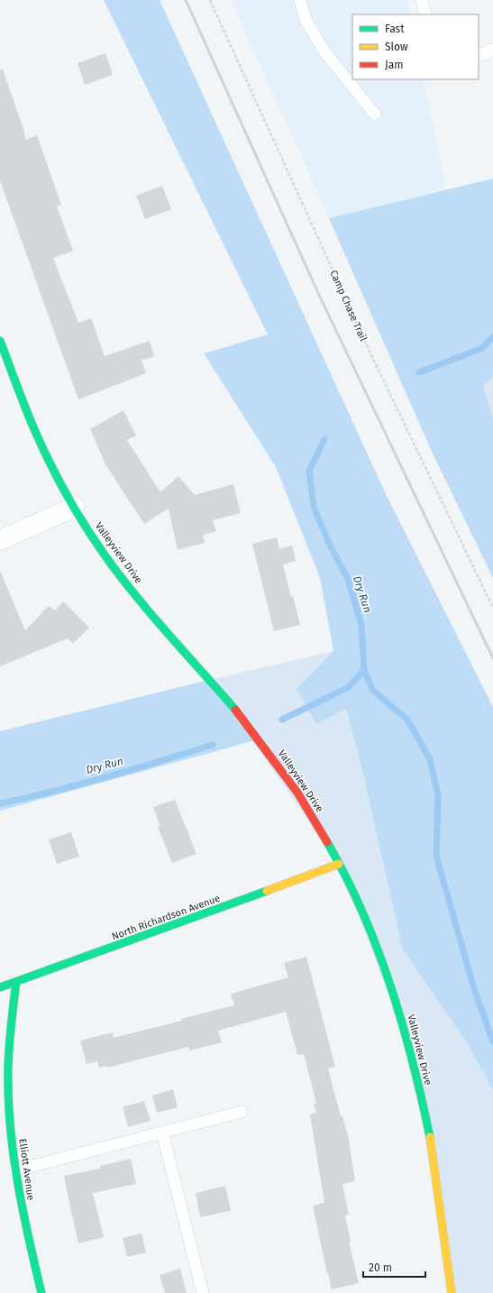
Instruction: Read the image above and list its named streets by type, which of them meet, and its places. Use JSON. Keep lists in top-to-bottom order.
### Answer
{
  "streets": {
    "street": ["Valleyview Drive", "North Richardson Avenue", "Elliott Avenue"],
    "path": ["Camp Chase Trail"]
  },
  "crossings": [
    ["Valleyview Drive", "North Richardson Avenue"],
    ["North Richardson Avenue", "Elliott Avenue"]
  ],
  "water": ["Dry Run"],
  "legend": ["Fast", "Slow", "Jam"],
  "scale_bar": "20 m"
}
